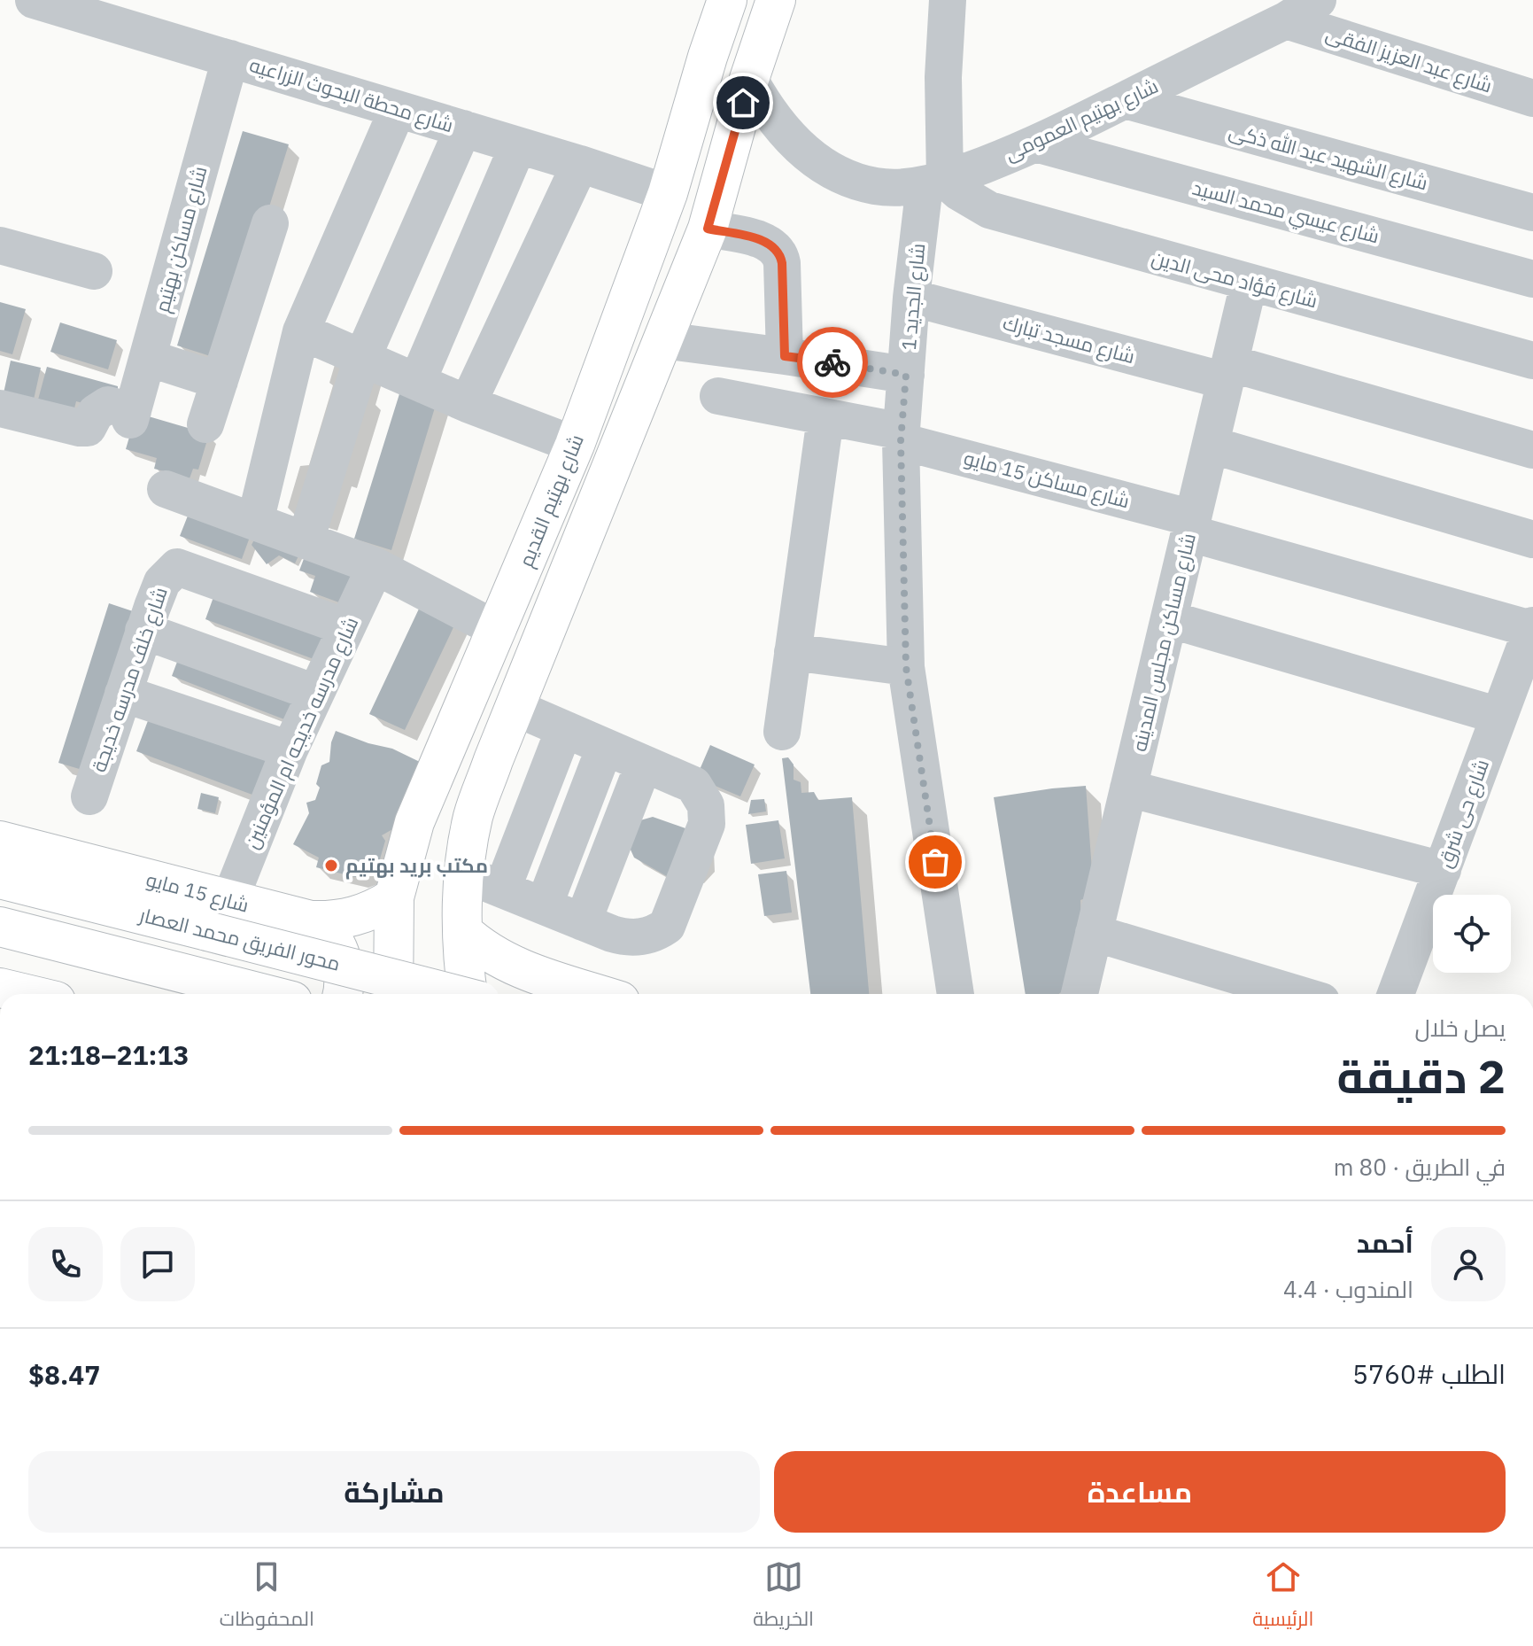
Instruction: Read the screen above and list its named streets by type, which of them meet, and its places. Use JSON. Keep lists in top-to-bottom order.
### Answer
{
  "streets": {
    "main road": ["شارع بهتيم القديم", "شارع 15 مايو", "محور الفريق محمد العصار"],
    "street": [
      "شارع عبد العزيز الفقى",
      "شارع محطة البحوث الزراعيه",
      "شارع بهتيم العمومى",
      "شارع الشهيد عبد الله ذكى",
      "شارع عيسي محمد السيد",
      "شارع مساكن بهتيم",
      "شارع فؤاد محى الدين",
      "شارع الجديد 1",
      "شارع مسجد تبارك",
      "شارع مساكن 15 مايو",
      "شارع مساكن مجلس المدينه",
      "شارع خلف مدرسه خديجة",
      "شارع مدرسه خديجه ام المؤمنين",
      "شارع حى شرق"
    ]
  },
  "crossings": [
    ["شارع عبد العزيز الفقى", "شارع بهتيم العمومى"],
    ["شارع محطة البحوث الزراعيه", "شارع مساكن بهتيم"],
    ["شارع محطة البحوث الزراعيه", "شارع بهتيم القديم"],
    ["شارع بهتيم العمومى", "شارع الشهيد عبد الله ذكى"],
    ["شارع بهتيم العمومى", "شارع عيسي محمد السيد"],
    ["شارع بهتيم العمومى", "شارع فؤاد محى الدين"],
    ["شارع بهتيم العمومى", "شارع الجديد 1"],
    ["شارع فؤاد محى الدين", "شارع الجديد 1"],
    ["شارع فؤاد محى الدين", "شارع مساكن مجلس المدينه"],
    ["شارع الجديد 1", "شارع مسجد تبارك"],
    ["شارع الجديد 1", "شارع مساكن 15 مايو"],
    ["شارع مسجد تبارك", "شارع مساكن مجلس المدينه"],
    ["شارع مساكن 15 مايو", "شارع مساكن مجلس المدينه"],
    ["شارع مساكن 15 مايو", "شارع حى شرق"],
    ["شارع بهتيم القديم", "شارع 15 مايو"],
    ["شارع خلف مدرسه خديجة", "شارع مدرسه خديجه ام المؤمنين"],
    ["شارع مدرسه خديجه ام المؤمنين", "شارع 15 مايو"]
  ],
  "places": ["مكتب بريد بهتيم"],
  "page": {
    "heading": ["2 دقيقة", "يصل خلال", "21:13–21:18"],
    "panel": [
      "أحمد",
      "المندوب · 4.4",
      "الطلب #5760",
      "$8.47"
    ],
    "bar": "في الطريق · 80 m",
    "buttons": ["مساعدة", "مشاركة"],
    "tabs": ["الرئيسية", "الخريطة", "المحفوظات"]
  }
}
